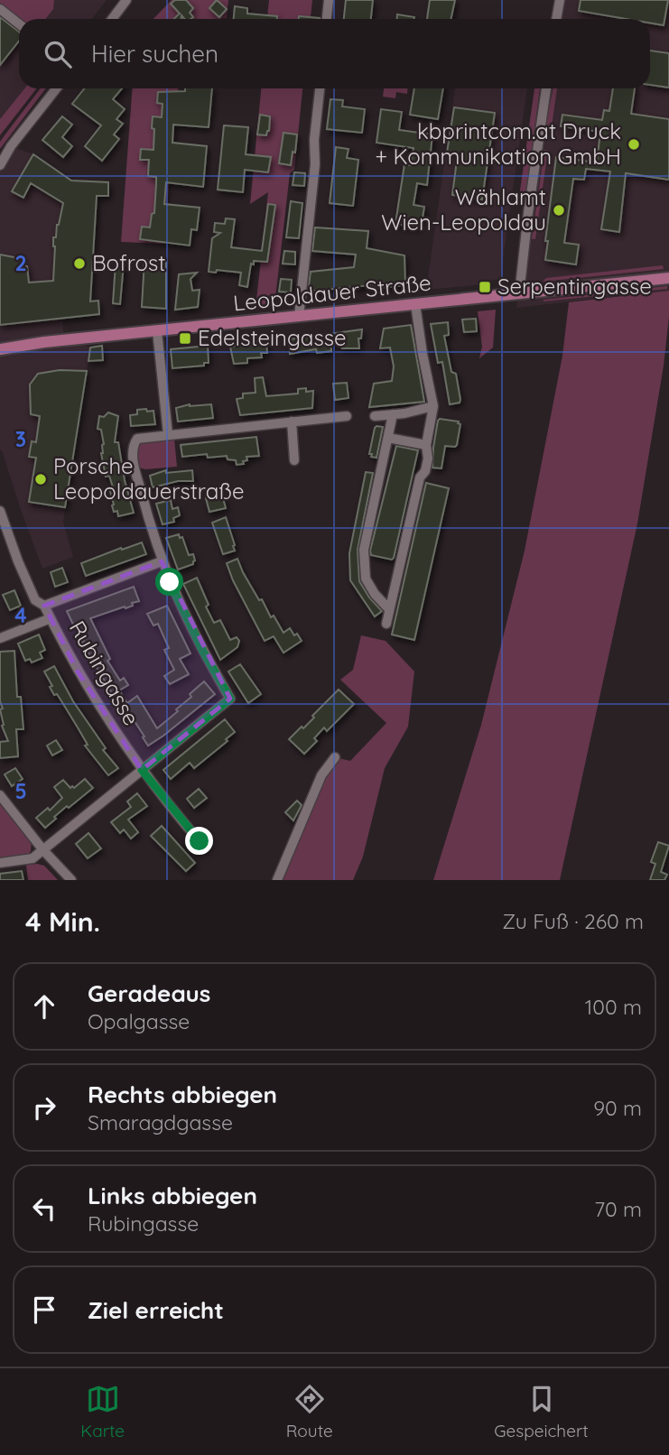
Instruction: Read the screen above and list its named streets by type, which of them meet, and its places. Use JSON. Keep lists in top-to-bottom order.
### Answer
{
  "streets": {
    "main road": ["Leopoldauer Straße"],
    "street": ["Rubingasse"]
  },
  "places": {
    "other": [
      "kbprintcom.at Druck + Kommunikation GmbH",
      "Wählamt Wien-Leopoldau",
      "Bofrost",
      "Porsche Leopoldauerstraße"
    ],
    "transit": ["Serpentingasse", "Edelsteingasse"]
  },
  "page": {
    "search": "Hier suchen",
    "heading": ["4 Min.", "Zu Fuß · 260 m"],
    "list": [
      ["Geradeaus", "Opalgasse", "100 m"],
      ["Rechts abbiegen", "Smaragdgasse", "90 m"],
      ["Links abbiegen", "Rubingasse", "70 m"],
      "Ziel erreicht"
    ],
    "nav": ["Karte", "Route", "Gespeichert"]
  },
  "grid": {
    "rows": [
      "2",
      "3",
      "4",
      "5"
    ]
  }
}
